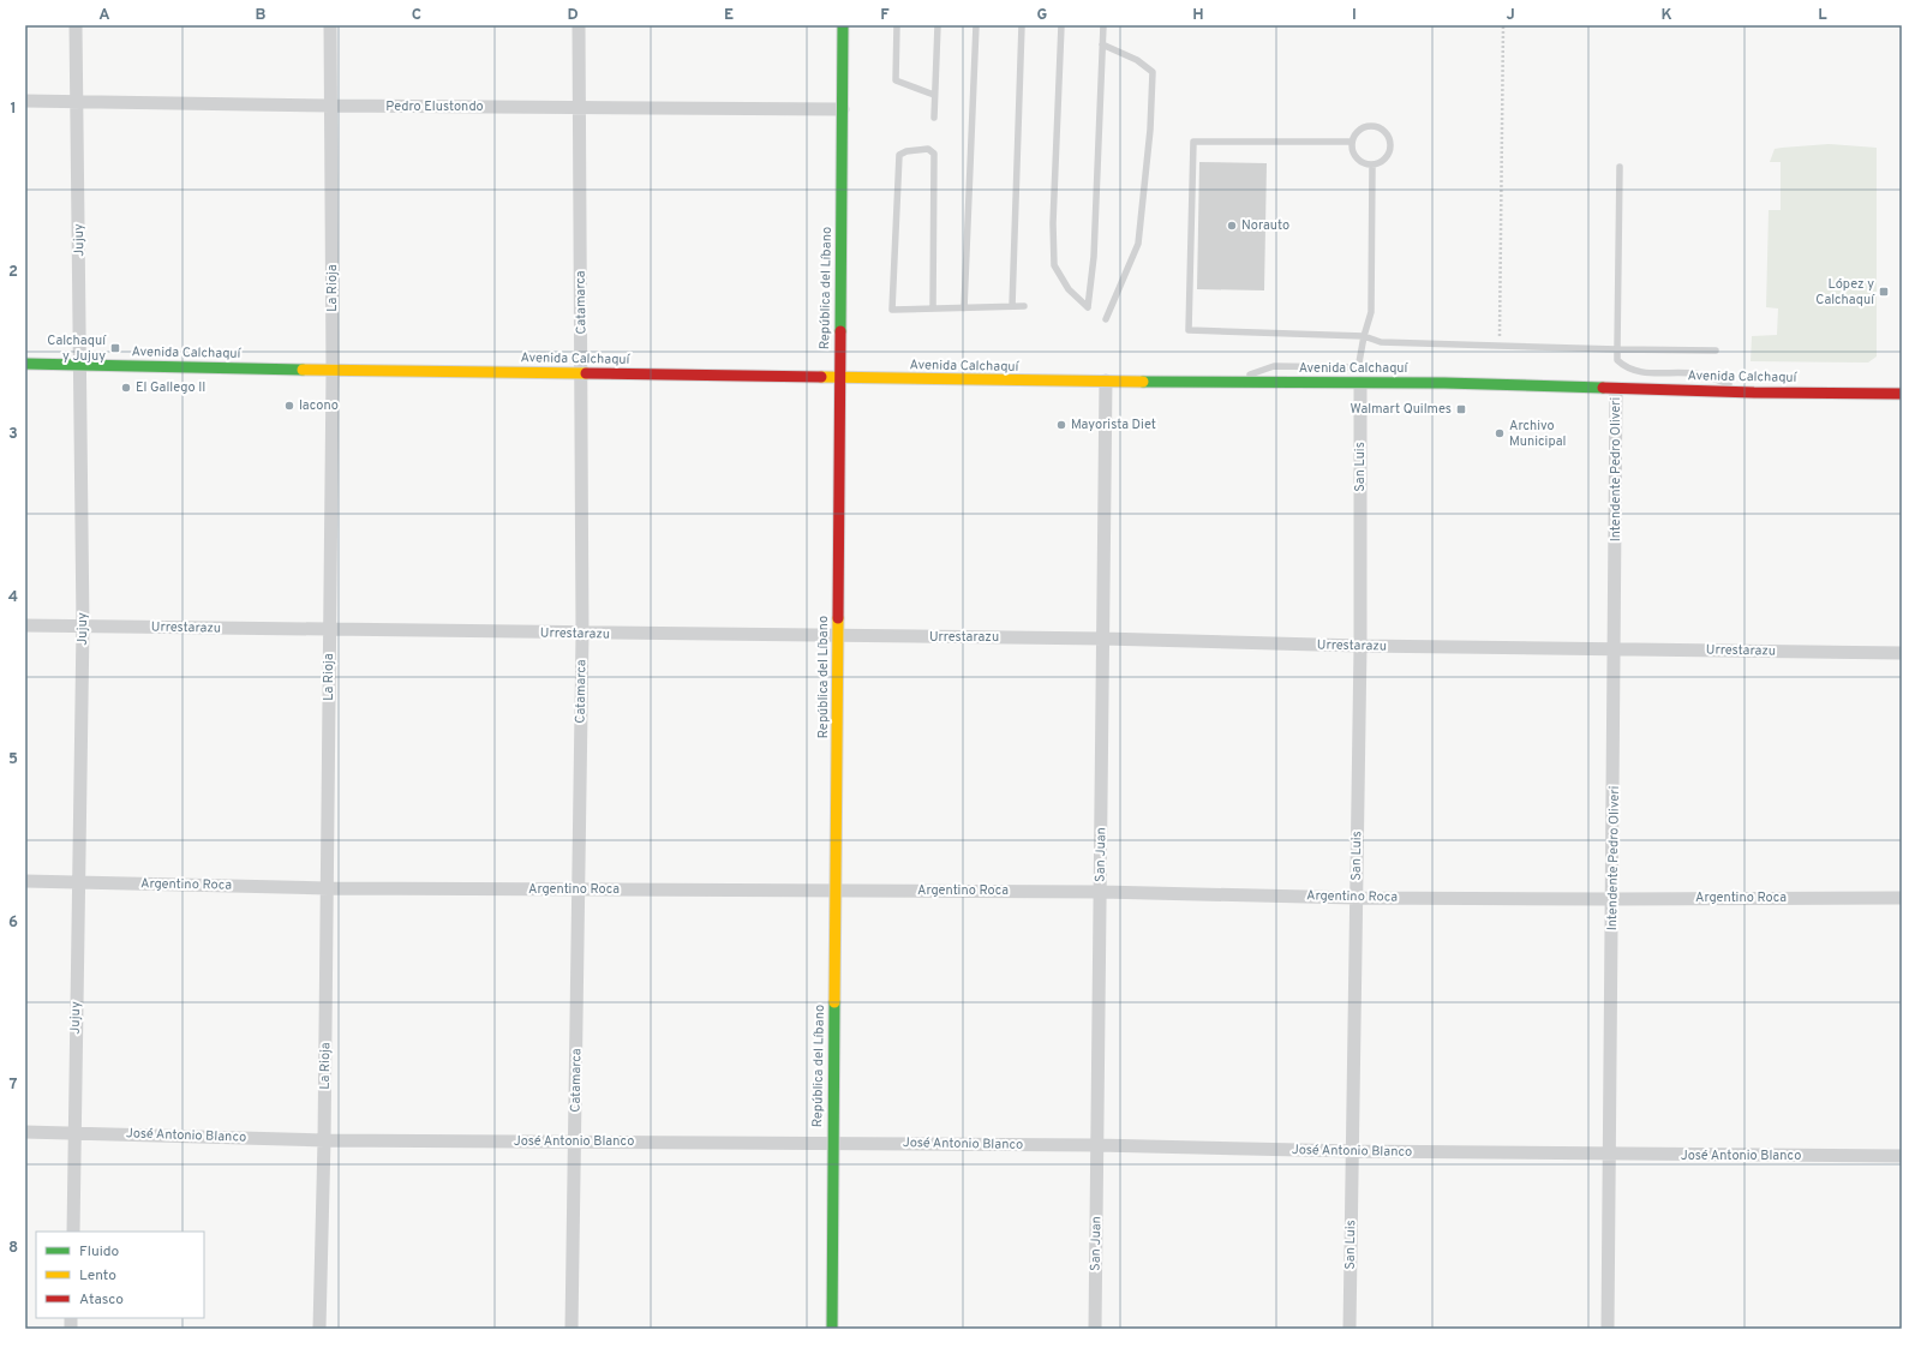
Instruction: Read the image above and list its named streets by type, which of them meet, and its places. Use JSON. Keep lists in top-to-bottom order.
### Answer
{
  "streets": {
    "main road": ["República del Líbano", "Avenida Calchaquí"],
    "street": [
      "Pedro Elustondo",
      "Jujuy",
      "La Rioja",
      "Catamarca",
      "San Luis",
      "Intendente Pedro Oliveri",
      "Urrestarazu",
      "San Juan",
      "Argentino Roca",
      "José Antonio Blanco"
    ]
  },
  "crossings": [
    ["Pedro Elustondo", "Jujuy"],
    ["Pedro Elustondo", "La Rioja"],
    ["Pedro Elustondo", "República del Líbano"],
    ["Pedro Elustondo", "Catamarca"],
    ["Jujuy", "Avenida Calchaquí"],
    ["Jujuy", "Urrestarazu"],
    ["Jujuy", "Argentino Roca"],
    ["Jujuy", "José Antonio Blanco"],
    ["La Rioja", "Avenida Calchaquí"],
    ["La Rioja", "Urrestarazu"],
    ["La Rioja", "Argentino Roca"],
    ["La Rioja", "José Antonio Blanco"],
    ["República del Líbano", "Avenida Calchaquí"],
    ["República del Líbano", "Urrestarazu"],
    ["República del Líbano", "Argentino Roca"],
    ["República del Líbano", "José Antonio Blanco"],
    ["Catamarca", "Avenida Calchaquí"],
    ["Catamarca", "Urrestarazu"],
    ["Catamarca", "Argentino Roca"],
    ["Catamarca", "José Antonio Blanco"],
    ["Avenida Calchaquí", "San Luis"],
    ["Avenida Calchaquí", "Intendente Pedro Oliveri"],
    ["Avenida Calchaquí", "San Juan"],
    ["San Luis", "Urrestarazu"],
    ["San Luis", "Argentino Roca"],
    ["San Luis", "José Antonio Blanco"],
    ["Intendente Pedro Oliveri", "Urrestarazu"],
    ["Intendente Pedro Oliveri", "Argentino Roca"],
    ["Intendente Pedro Oliveri", "José Antonio Blanco"],
    ["Urrestarazu", "San Juan"],
    ["San Juan", "Argentino Roca"],
    ["San Juan", "José Antonio Blanco"]
  ],
  "places": {
    "other": [
      "Norauto",
      "El Gallego II",
      "Iacono",
      "Mayorista Diet",
      "Archivo Municipal"
    ],
    "transit": ["López y Calchaquí", "Calchaquí y Jujuy", "Walmart Quilmes"]
  },
  "legend": ["Fluido", "Lento", "Atasco"],
  "grid": {
    "columns": [
      "A",
      "B",
      "C",
      "D",
      "E",
      "F",
      "G",
      "H",
      "I",
      "J",
      "K",
      "L"
    ],
    "rows": [
      "1",
      "2",
      "3",
      "4",
      "5",
      "6",
      "7",
      "8"
    ]
  }
}
